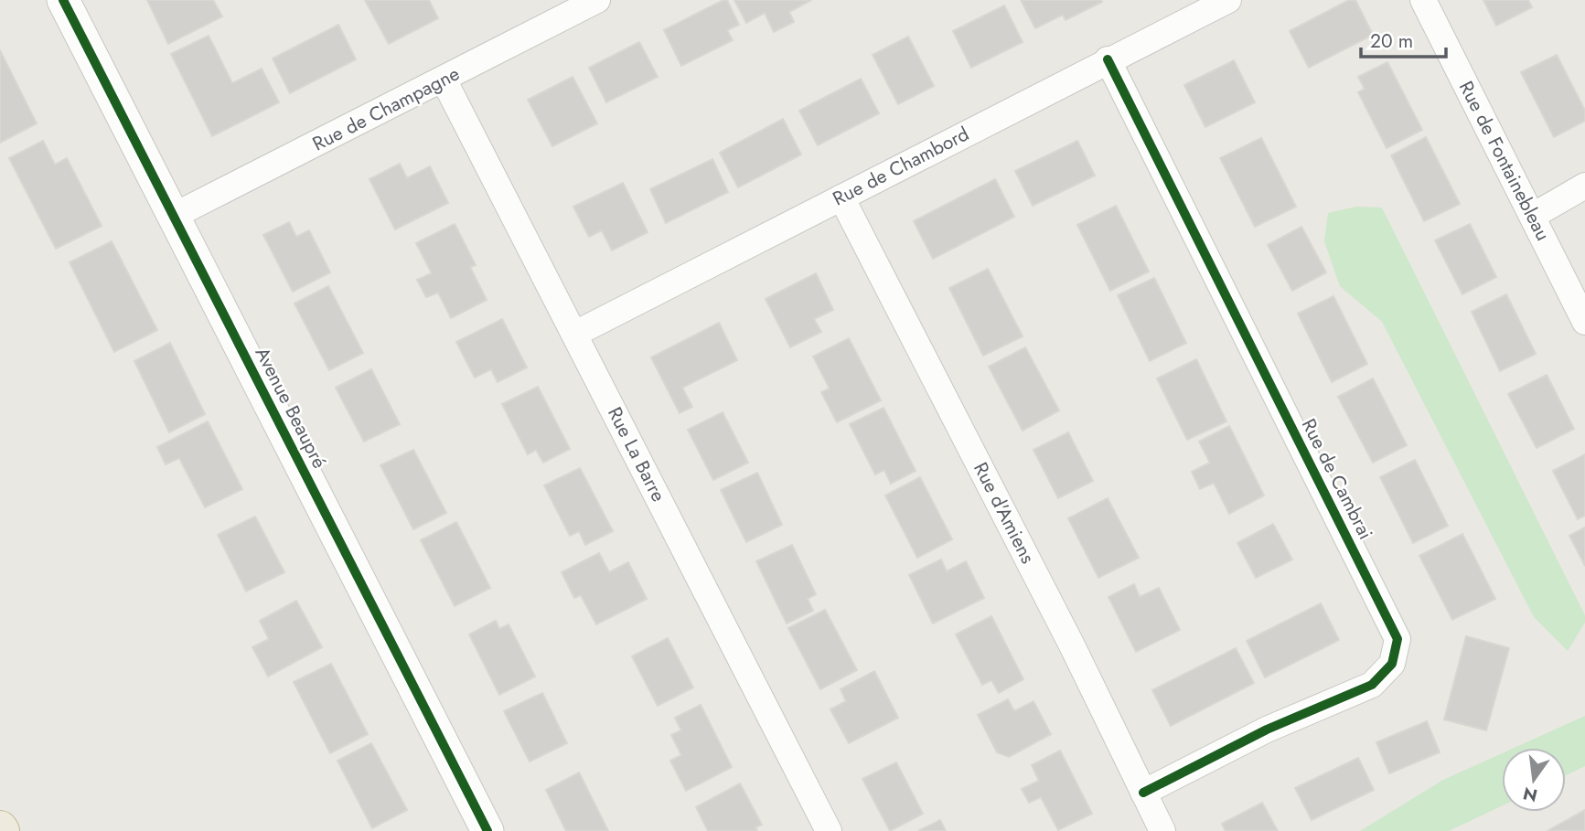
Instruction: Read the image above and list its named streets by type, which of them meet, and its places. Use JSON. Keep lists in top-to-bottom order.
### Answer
{
  "streets": {
    "street": [
      "Rue de Champagne",
      "Rue de Fontainebleau",
      "Rue de Chambord",
      "Avenue Beaupré",
      "Rue La Barre",
      "Rue de Cambrai",
      "Rue d'Amiens"
    ]
  },
  "crossings": [
    ["Rue de Champagne", "Avenue Beaupré"],
    ["Rue de Champagne", "Rue La Barre"],
    ["Rue de Chambord", "Rue La Barre"],
    ["Rue de Chambord", "Rue de Cambrai"],
    ["Rue de Chambord", "Rue d'Amiens"],
    ["Rue de Cambrai", "Rue d'Amiens"]
  ],
  "scale_bar": "20 m",
  "north": "bottom"
}
